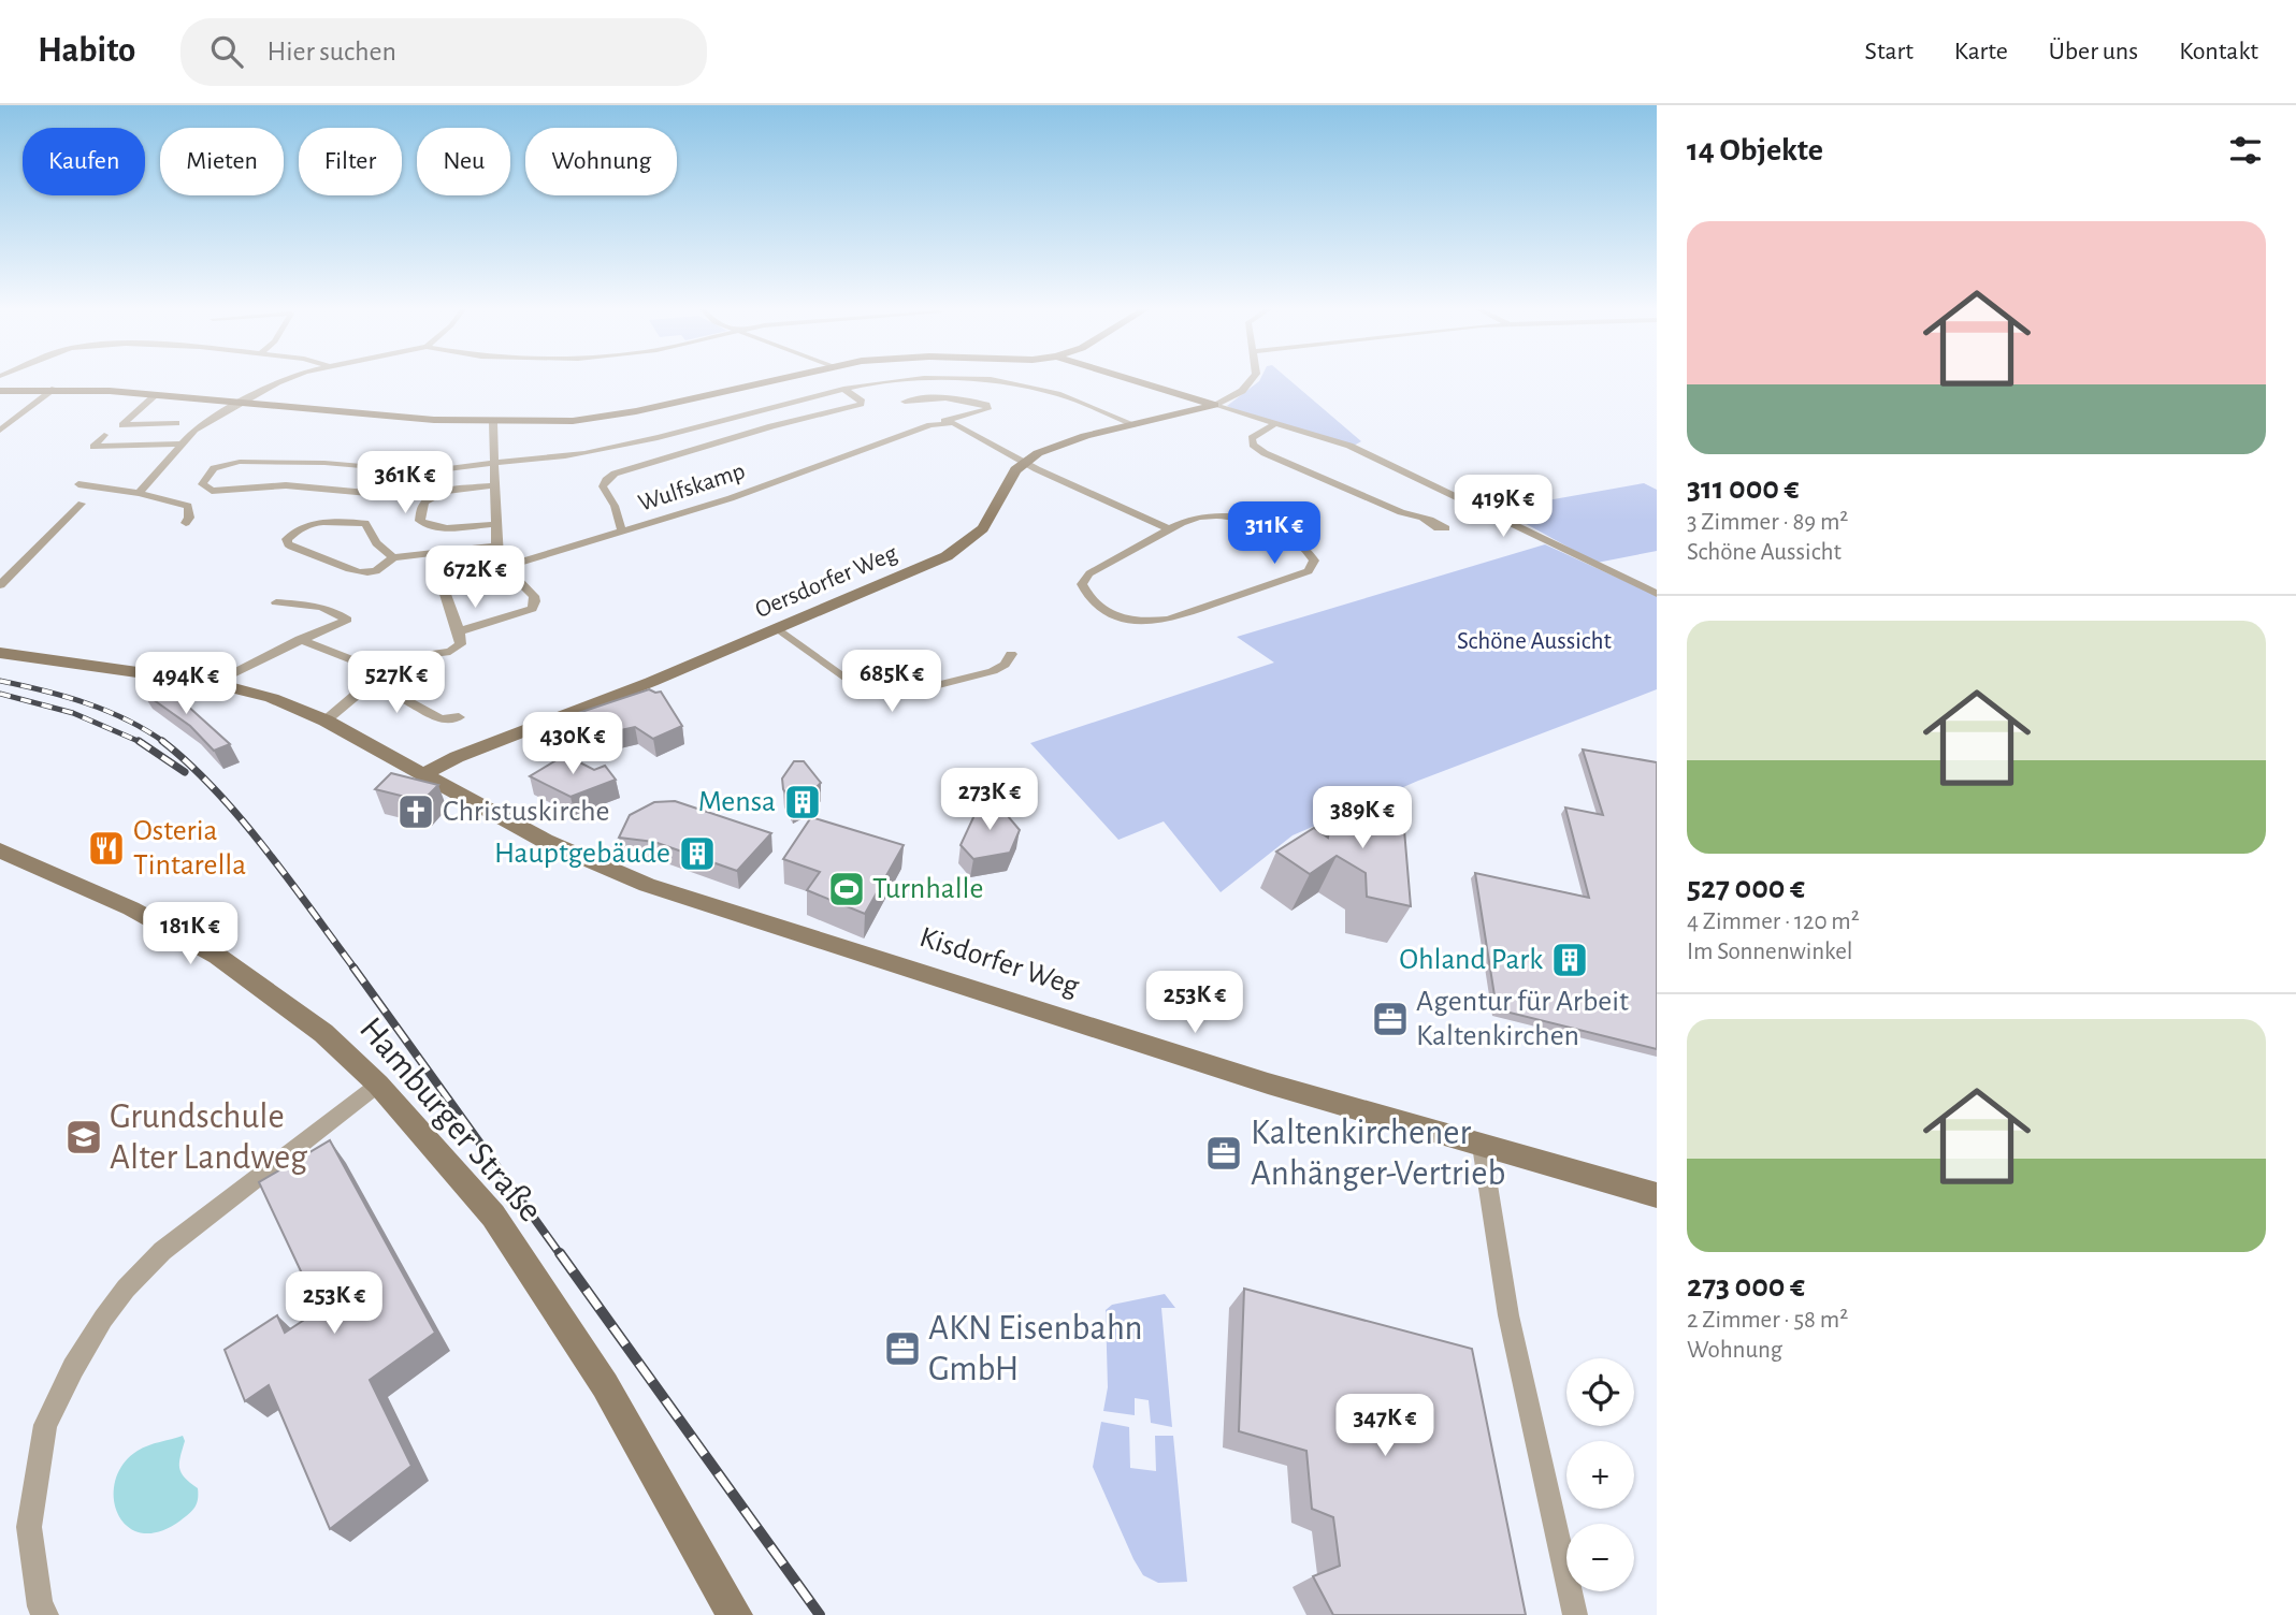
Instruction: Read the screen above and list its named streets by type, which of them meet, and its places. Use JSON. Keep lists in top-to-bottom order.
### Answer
{
  "streets": {
    "street": [
      "Wulfskamp",
      "Oersdorfer Weg",
      "Kisdorfer Weg",
      "Hamburger Straße"
    ]
  },
  "crossings": [
    ["Oersdorfer Weg", "Kisdorfer Weg"]
  ],
  "parks": ["Schöne Aussicht"],
  "places": {
    "building": ["Mensa", "Hauptgebäude", "Ohland Park"],
    "church": ["Christuskirche"],
    "restaurant": ["Osteria Tintarella"],
    "sports": ["Turnhalle"],
    "office": ["Agentur für Arbeit Kaltenkirchen", "Kaltenkirchener Anhänger-Vertrieb", "AKN Eisenbahn GmbH"],
    "school or university": ["Grundschule Alter Landweg"]
  },
  "page": {
    "header": "Habito",
    "search": "Hier suchen",
    "nav": [
      "Start",
      "Karte",
      "Über uns",
      "Kontakt"
    ],
    "heading": "14 Objekte",
    "chip": [
      "Kaufen",
      "Mieten",
      "Filter",
      "Neu",
      "Wohnung"
    ],
    "list": [
      {
        "name": "311 000 €",
        "note": "3 Zimmer · 89 m² · Schöne Aussicht"
      },
      {
        "name": "527 000 €",
        "note": "4 Zimmer · 120 m² · Im Sonnenwinkel"
      },
      {
        "name": "273 000 €",
        "note": "2 Zimmer · 58 m² · Wohnung"
      }
    ],
    "price": [
      "361K €",
      "419K €",
      "311K €",
      "672K €",
      "685K €",
      "527K €",
      "494K €",
      "430K €",
      "273K €",
      "389K €",
      "181K €",
      "253K €",
      "253K €",
      "347K €"
    ],
    "map_buttons": ["+", "−"]
  }
}
